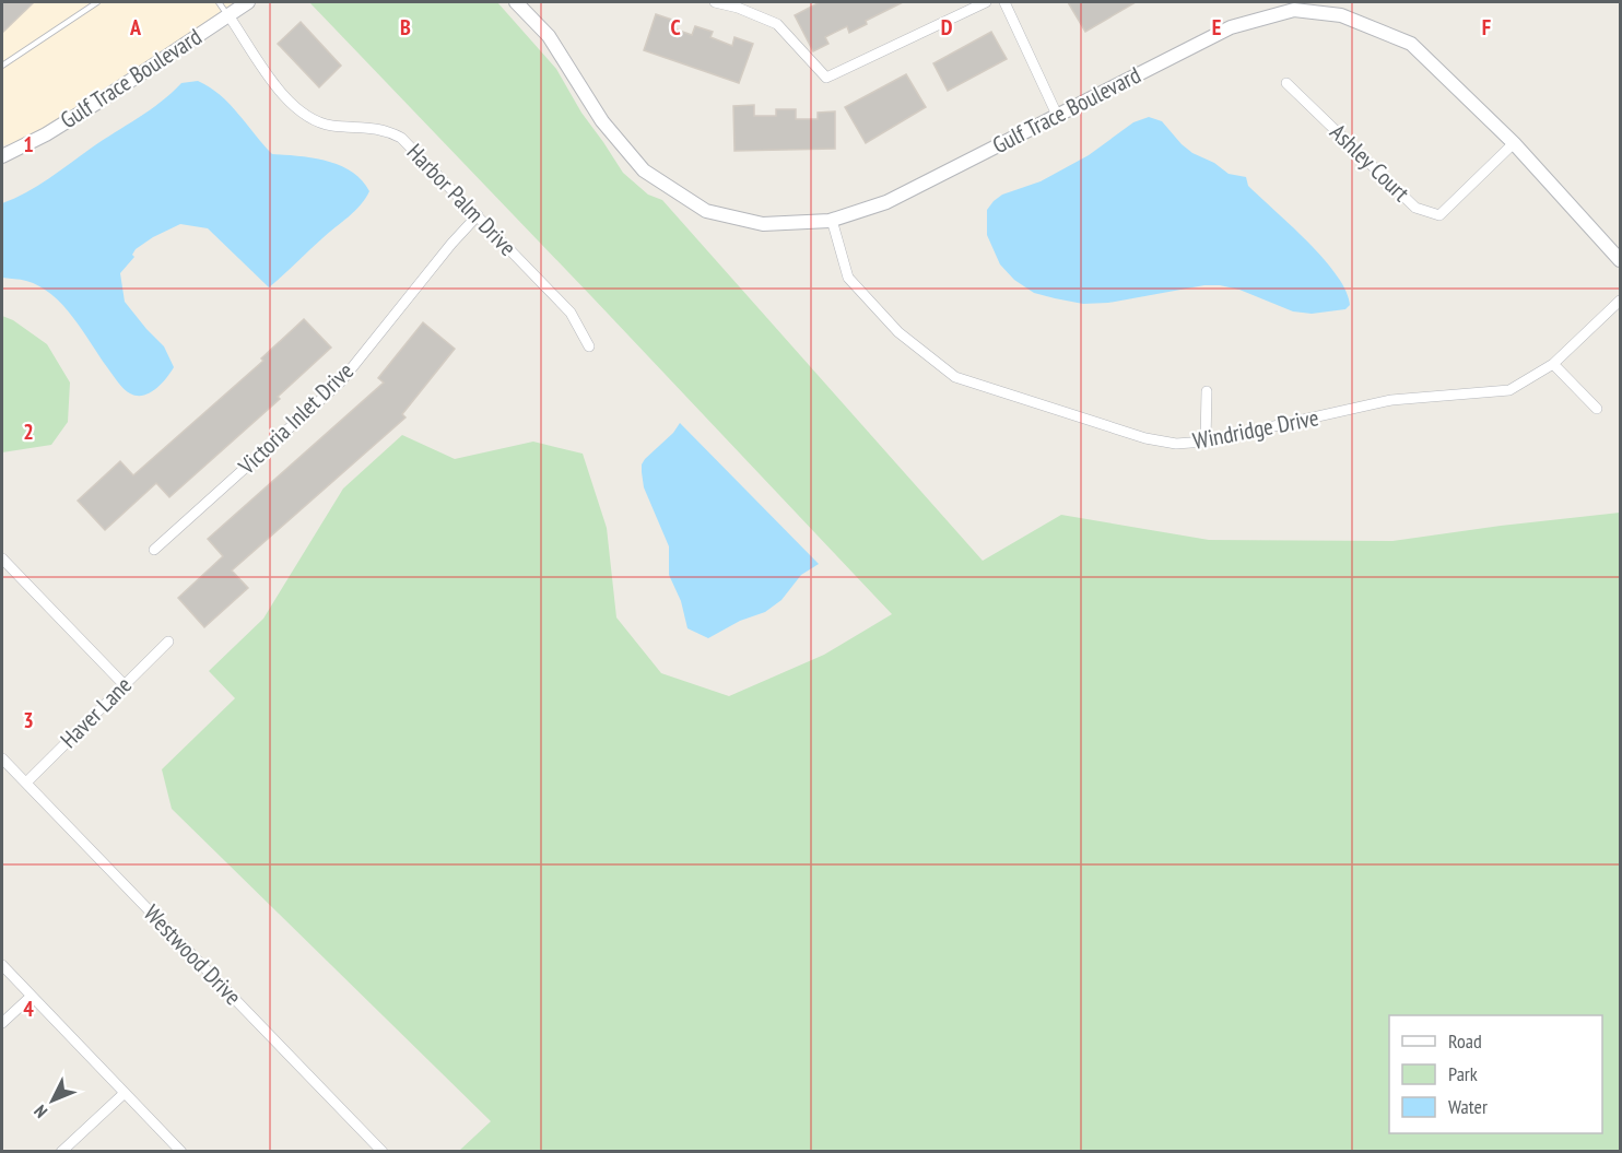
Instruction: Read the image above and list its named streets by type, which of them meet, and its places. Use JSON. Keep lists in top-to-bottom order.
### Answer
{
  "streets": {
    "street": [
      "Gulf Trace Boulevard",
      "Ashley Court",
      "Harbor Palm Drive",
      "Victoria Inlet Drive",
      "Windridge Drive",
      "Haver Lane",
      "Westwood Drive"
    ]
  },
  "crossings": [
    ["Gulf Trace Boulevard", "Ashley Court"],
    ["Gulf Trace Boulevard", "Harbor Palm Drive"],
    ["Gulf Trace Boulevard", "Windridge Drive"],
    ["Harbor Palm Drive", "Victoria Inlet Drive"],
    ["Haver Lane", "Westwood Drive"]
  ],
  "legend": ["Road", "Park", "Water"],
  "north": "bottom left",
  "grid": {
    "columns": [
      "A",
      "B",
      "C",
      "D",
      "E",
      "F"
    ],
    "rows": [
      "1",
      "2",
      "3",
      "4"
    ]
  }
}
